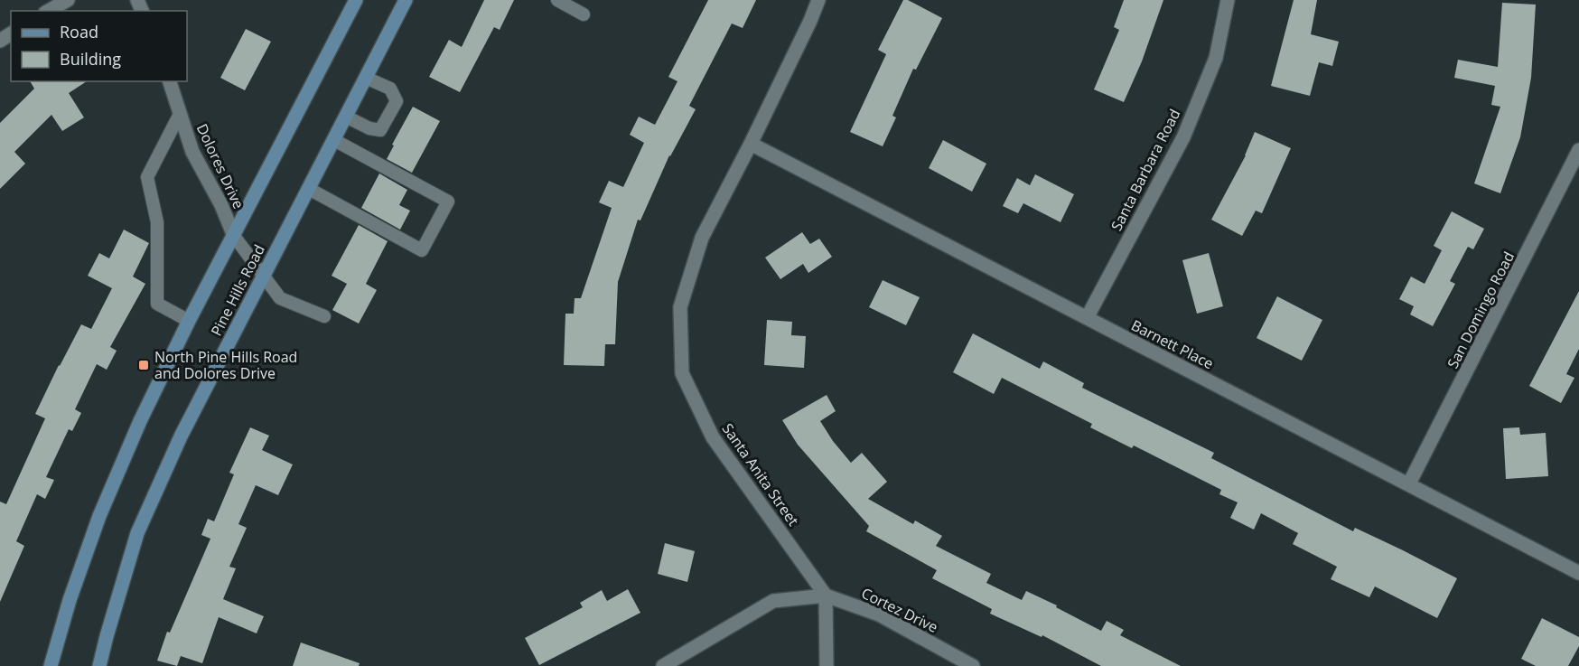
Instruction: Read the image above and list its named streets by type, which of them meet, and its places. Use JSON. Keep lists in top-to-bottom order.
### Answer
{
  "streets": {
    "main road": ["Pine Hills Road"],
    "street": [
      "Dolores Drive",
      "Santa Barbara Road",
      "San Domingo Road",
      "Barnett Place",
      "Santa Anita Street",
      "Cortez Drive"
    ]
  },
  "crossings": [
    ["Dolores Drive", "Pine Hills Road"],
    ["Santa Barbara Road", "Barnett Place"],
    ["San Domingo Road", "Barnett Place"],
    ["Barnett Place", "Santa Anita Street"],
    ["Santa Anita Street", "Cortez Drive"]
  ],
  "places": {
    "transit": ["North Pine Hills Road and Dolores Drive"]
  },
  "legend": ["Road", "Building"]
}
